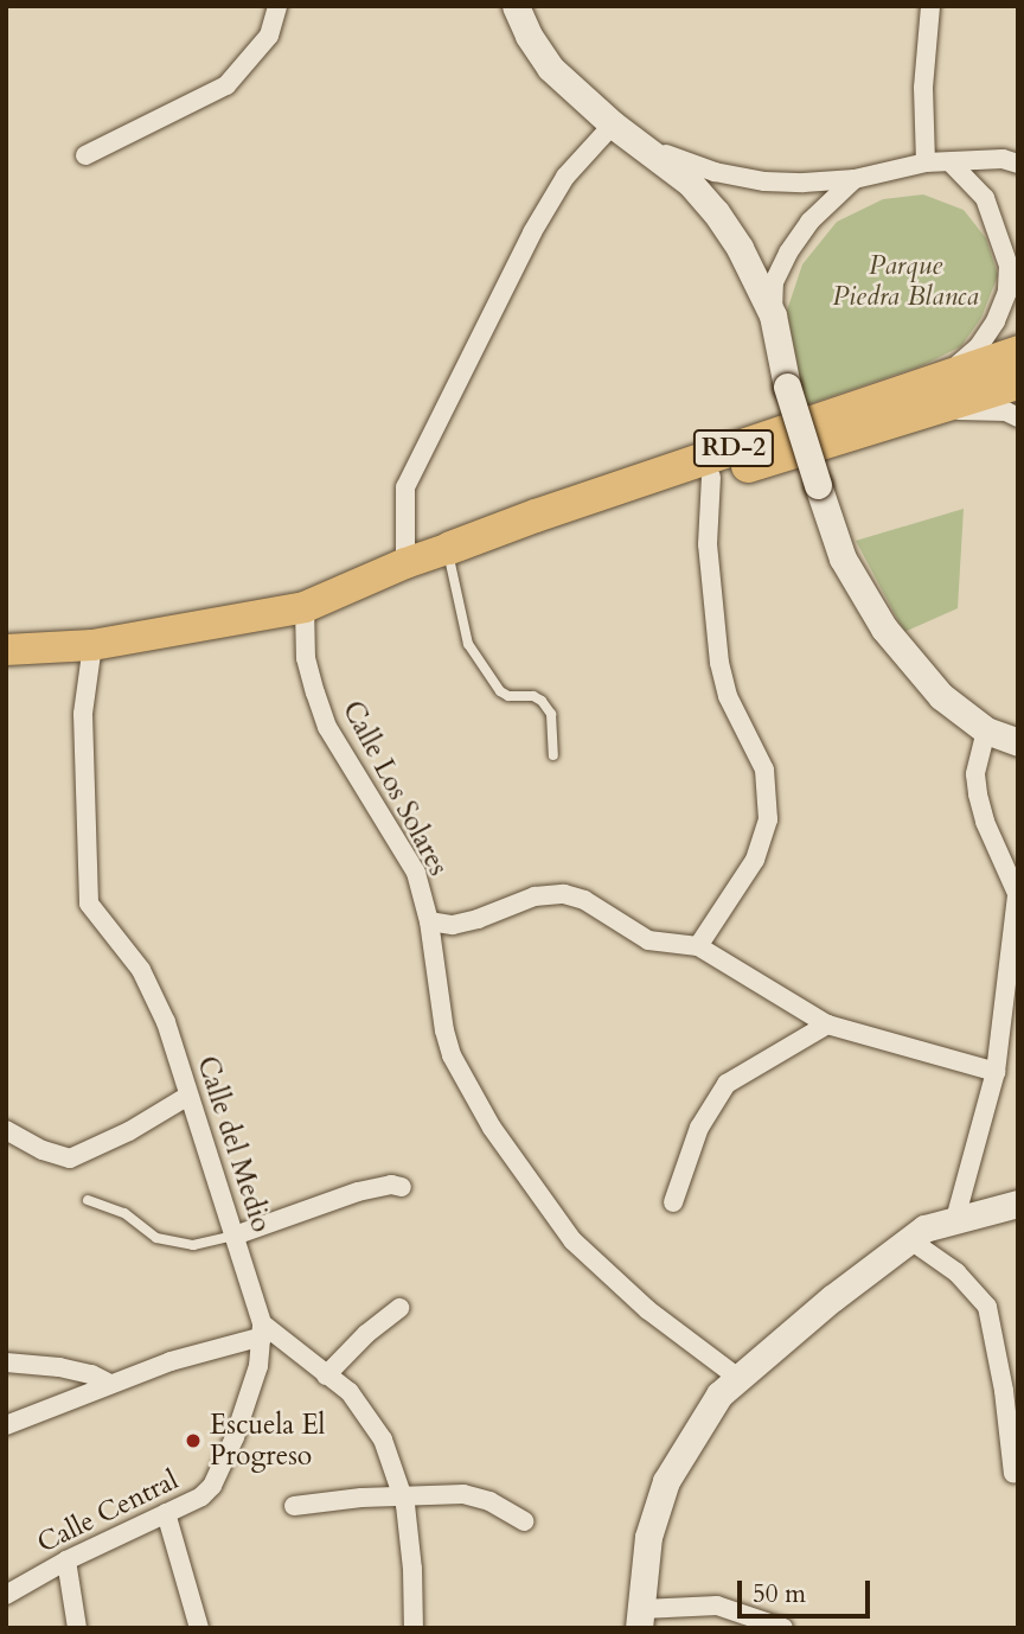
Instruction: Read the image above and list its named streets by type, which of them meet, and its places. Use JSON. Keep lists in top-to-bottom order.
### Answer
{
  "streets": {
    "highway": ["RD-2"],
    "street": ["Calle Los Solares", "Calle del Medio", "Calle Central"]
  },
  "crossings": [
    ["RD-2", "Calle Los Solares"],
    ["RD-2", "Calle del Medio"],
    ["Calle del Medio", "Calle Central"]
  ],
  "parks": ["Parque Piedra Blanca"],
  "places": ["Escuela El Progreso"],
  "scale_bar": "50 m"
}
